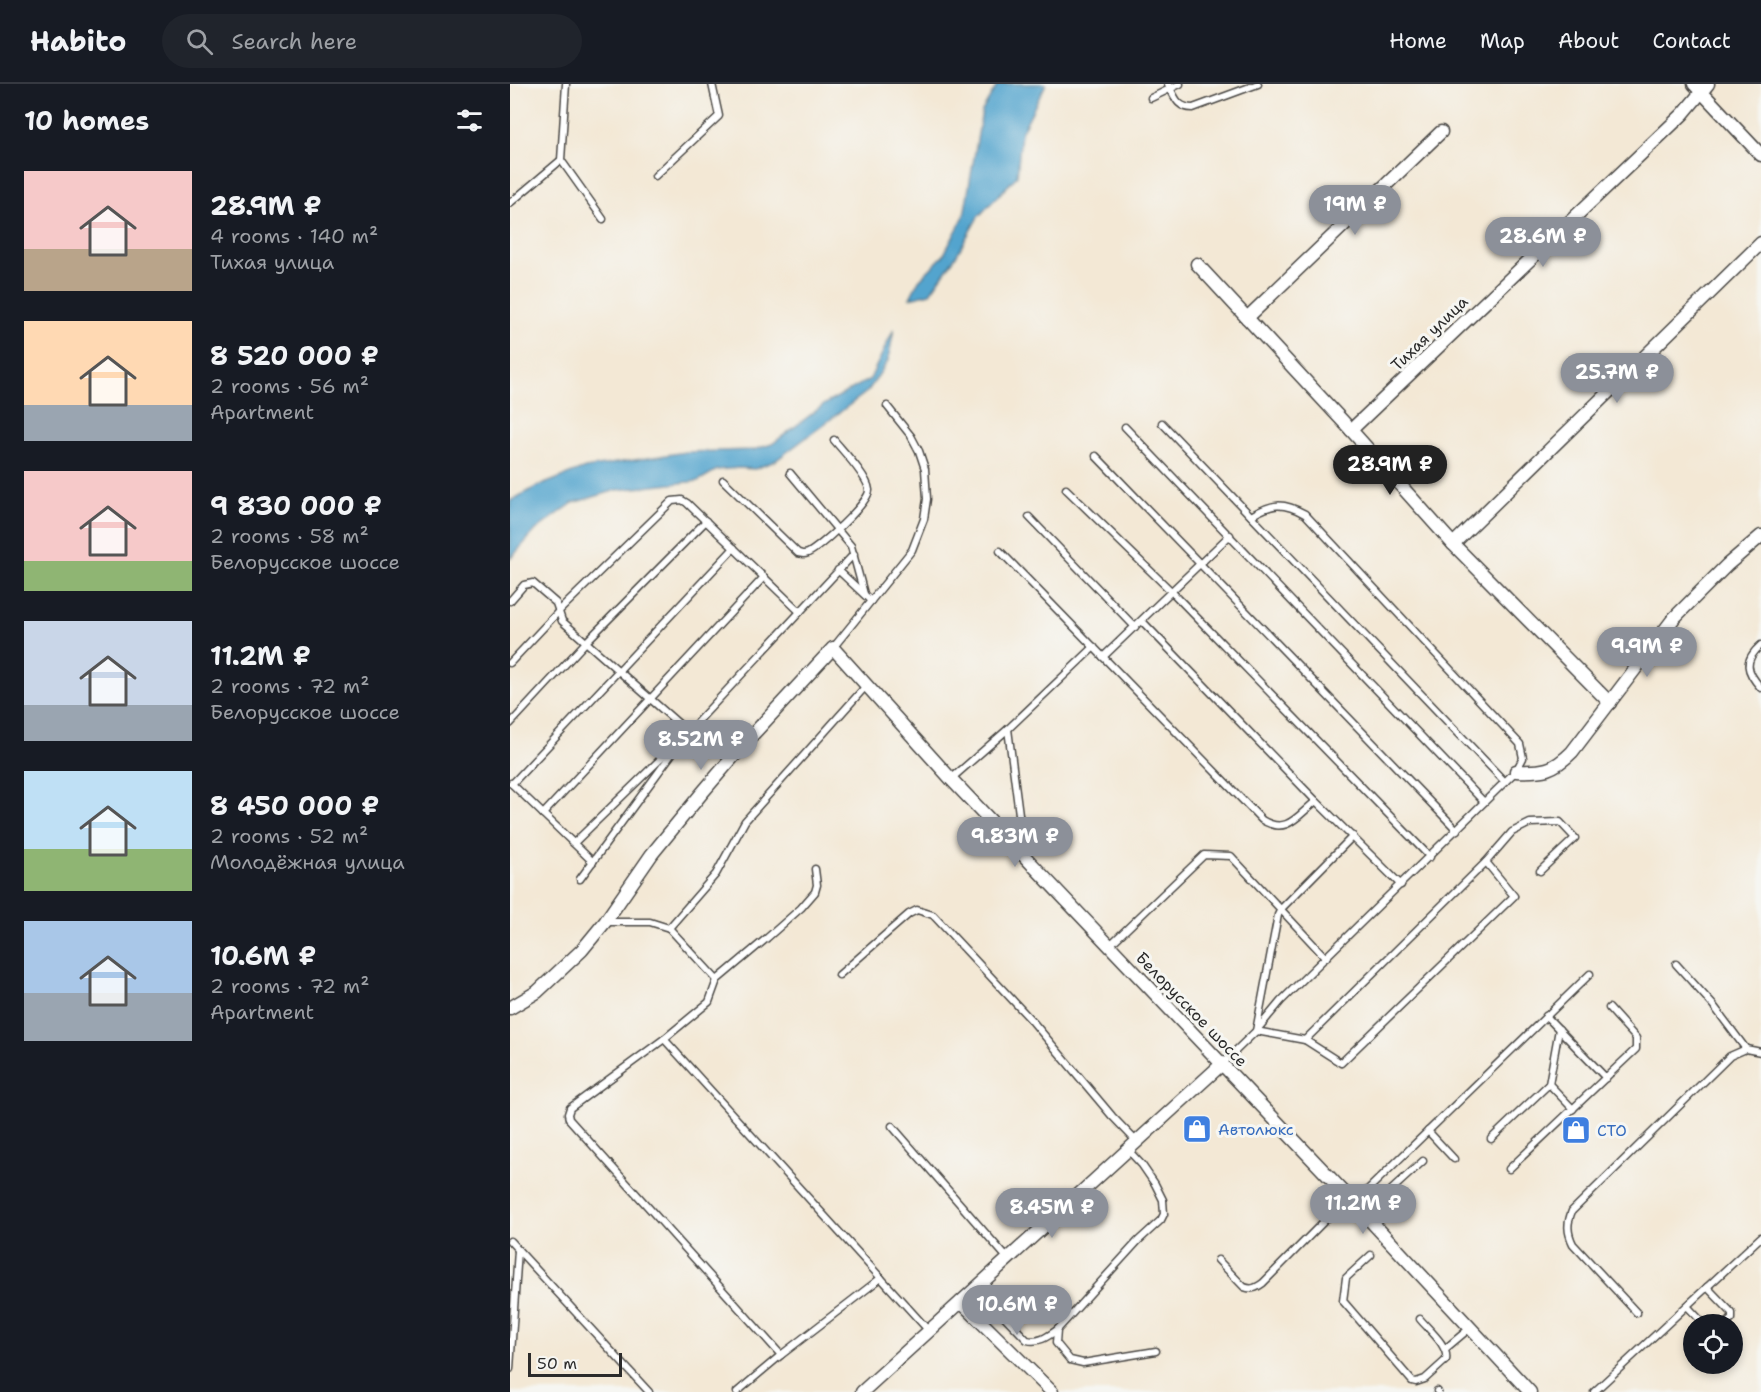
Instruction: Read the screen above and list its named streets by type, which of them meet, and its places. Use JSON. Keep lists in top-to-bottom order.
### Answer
{
  "streets": {
    "street": ["Тихая улица", "Белорусское шоссе"]
  },
  "places": {
    "shop": ["Автолюкс", "СТО"]
  },
  "scale_bar": "50 m",
  "page": {
    "header": "Habito",
    "search": "Search here",
    "nav": [
      "Home",
      "Map",
      "About",
      "Contact"
    ],
    "heading": "10 homes",
    "list": [
      {
        "name": "28.9M ₽",
        "note": "4 rooms · 140 m² · Тихая улица"
      },
      {
        "name": "8 520 000 ₽",
        "note": "2 rooms · 56 m² · Apartment"
      },
      {
        "name": "9 830 000 ₽",
        "note": "2 rooms · 58 m² · Белорусское шоссе"
      },
      {
        "name": "11.2M ₽",
        "note": "2 rooms · 72 m² · Белорусское шоссе"
      },
      {
        "name": "8 450 000 ₽",
        "note": "2 rooms · 52 m² · Молодёжная улица"
      },
      {
        "name": "10.6M ₽",
        "note": "2 rooms · 72 m² · Apartment"
      }
    ],
    "price": [
      "19M ₽",
      "28.6M ₽",
      "25.7M ₽",
      "28.9M ₽",
      "9.9M ₽",
      "8.52M ₽",
      "9.83M ₽",
      "11.2M ₽",
      "8.45M ₽",
      "10.6M ₽"
    ],
    "scale": "50 m"
  }
}
